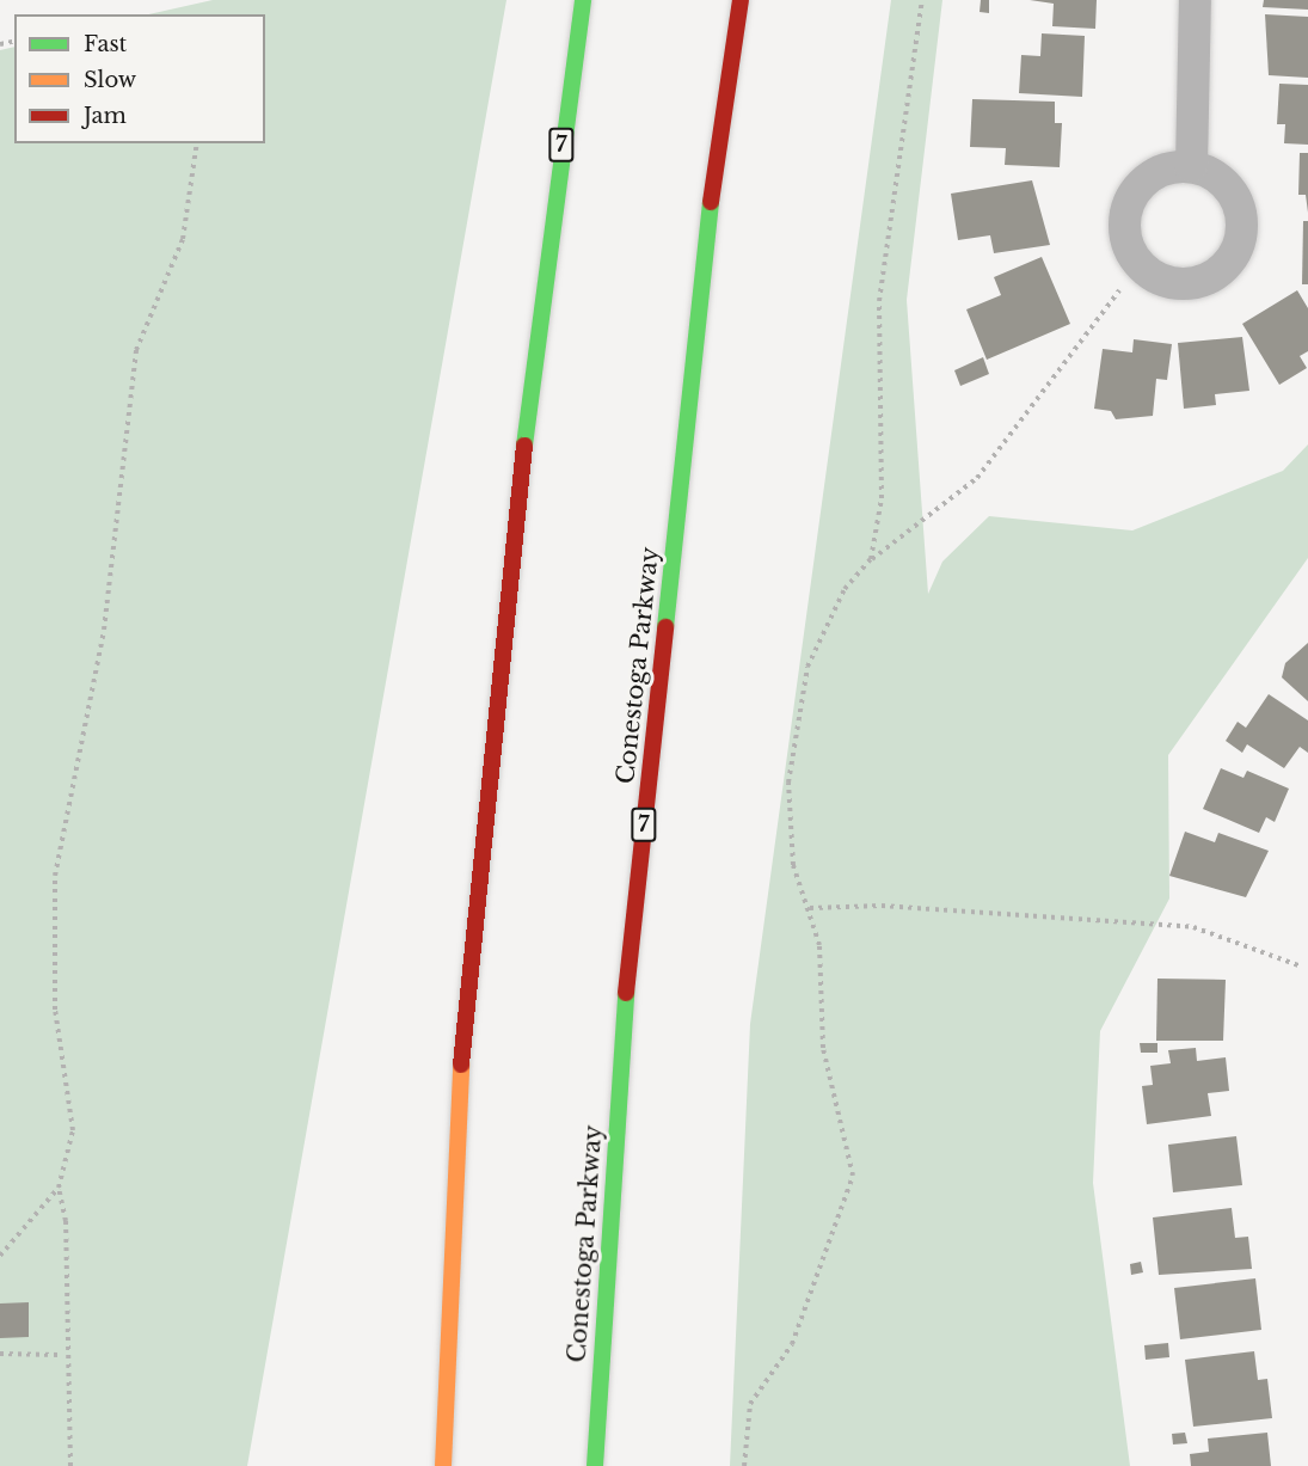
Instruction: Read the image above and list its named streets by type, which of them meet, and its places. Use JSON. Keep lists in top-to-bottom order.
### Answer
{
  "streets": {
    "highway": ["7", "Conestoga Parkway"]
  },
  "legend": ["Fast", "Slow", "Jam"]
}
